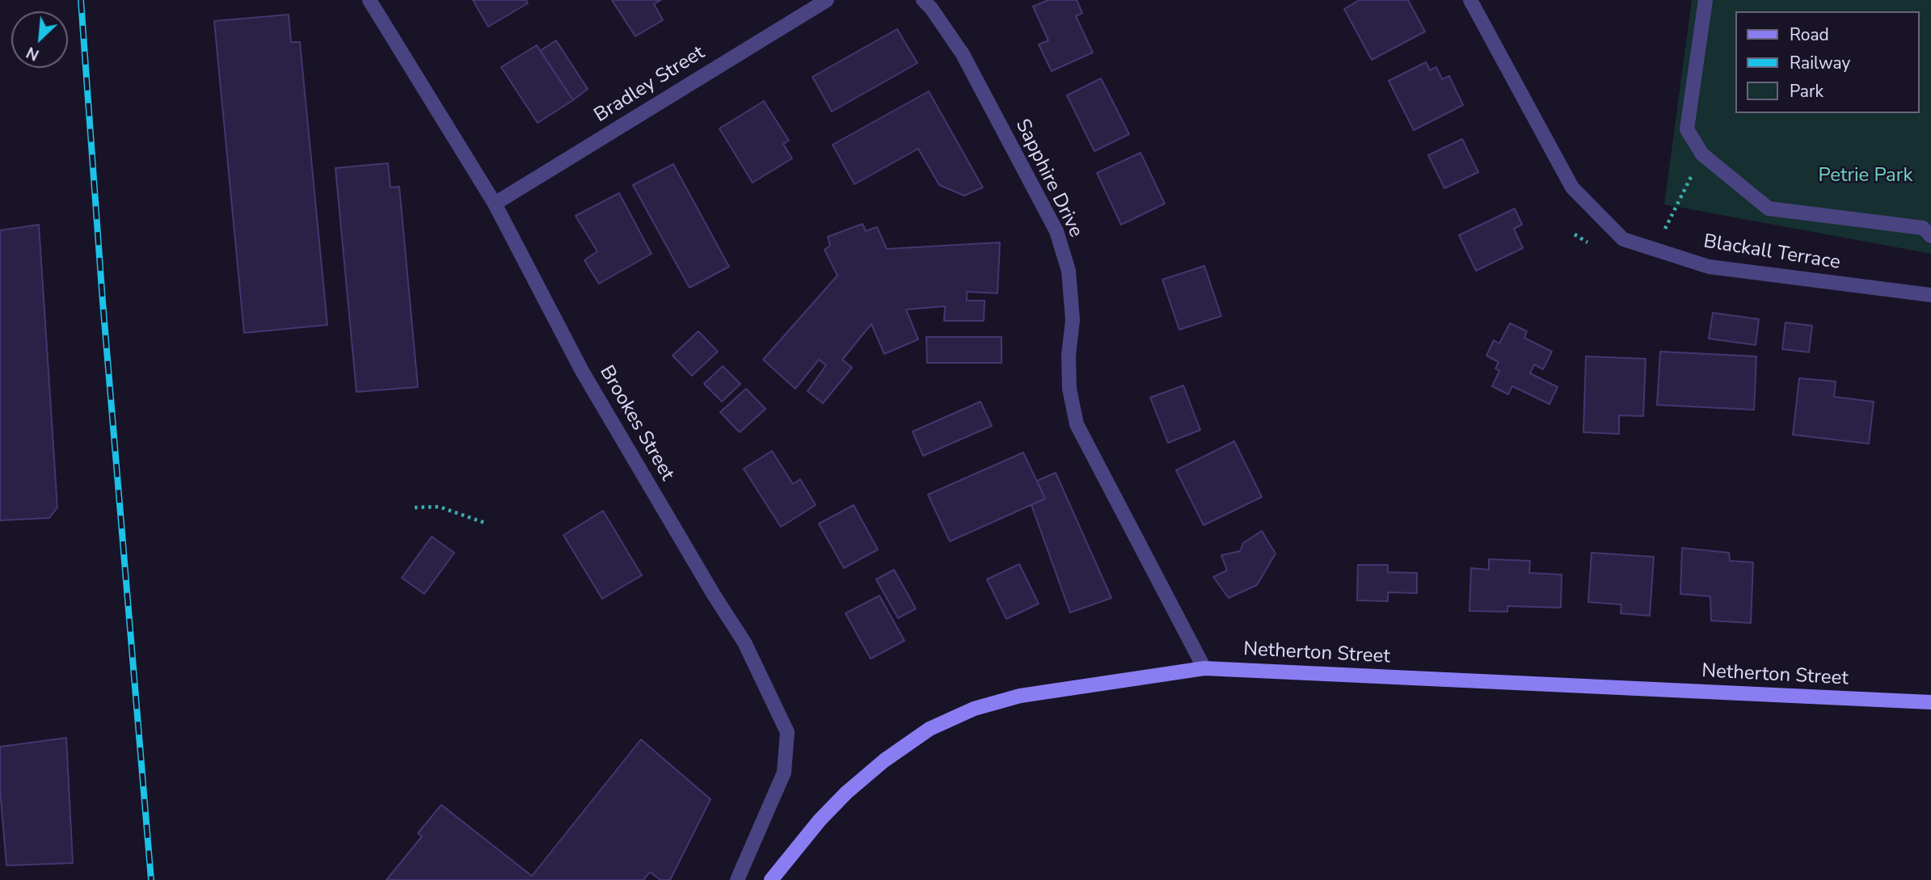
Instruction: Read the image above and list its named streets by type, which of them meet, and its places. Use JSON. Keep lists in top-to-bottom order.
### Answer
{
  "streets": {
    "main road": ["Netherton Street"],
    "street": [
      "Bradley Street",
      "Sapphire Drive",
      "Blackall Terrace",
      "Brookes Street"
    ]
  },
  "crossings": [
    ["Bradley Street", "Brookes Street"],
    ["Sapphire Drive", "Netherton Street"]
  ],
  "parks": ["Petrie Park"],
  "legend": ["Road", "Railway", "Park"],
  "north": "bottom left"
}
